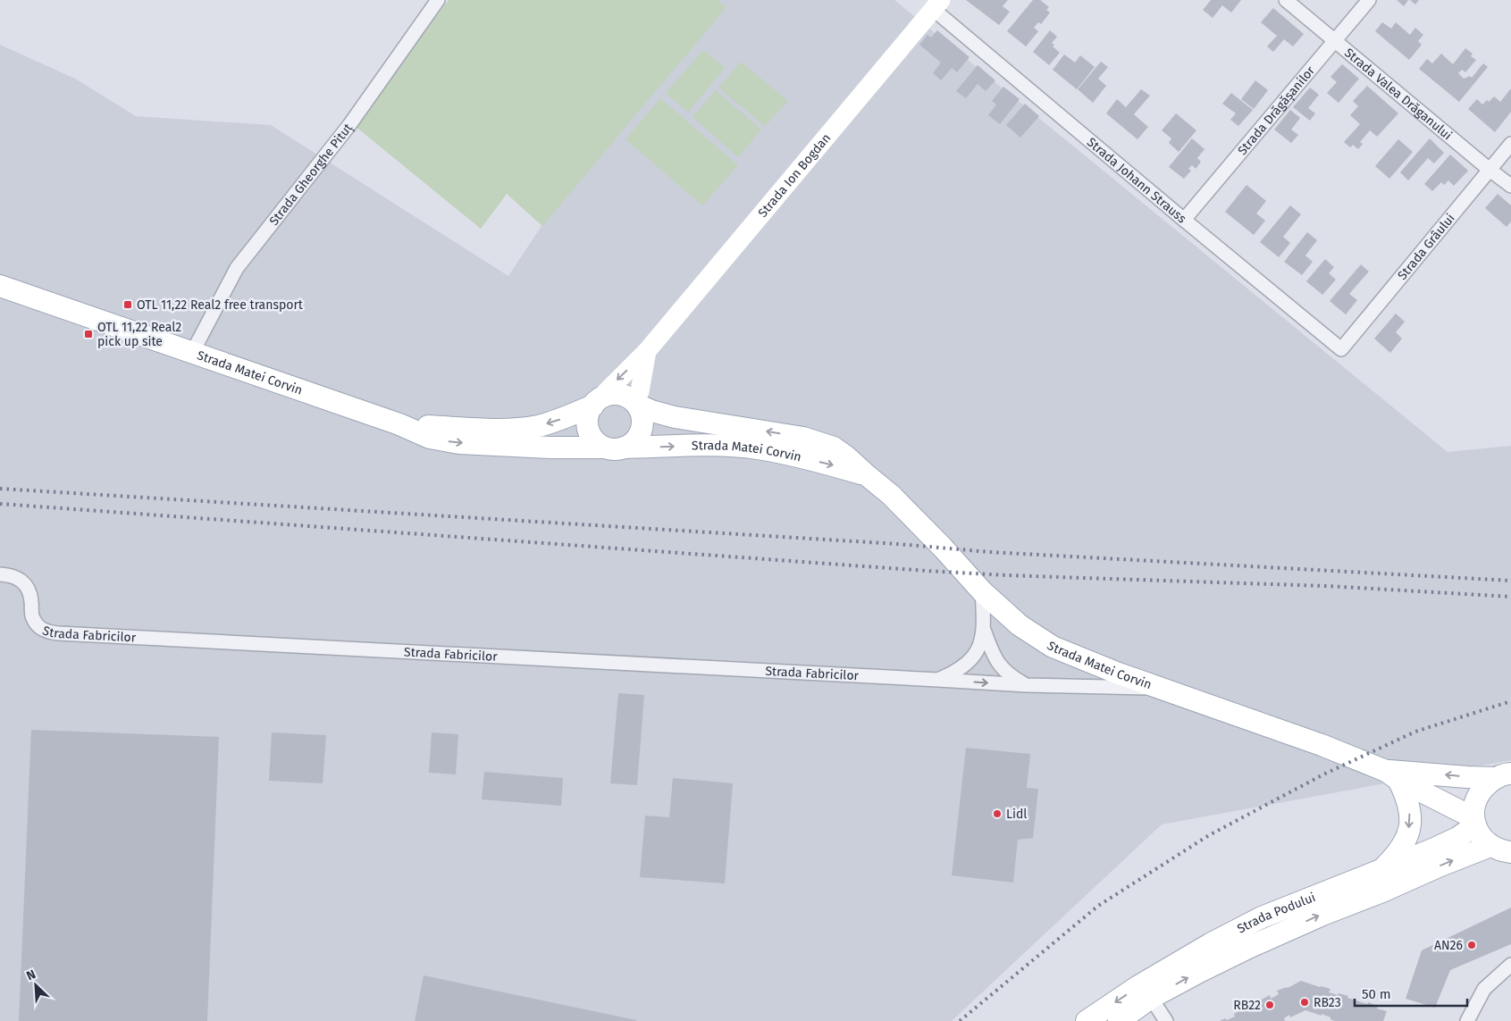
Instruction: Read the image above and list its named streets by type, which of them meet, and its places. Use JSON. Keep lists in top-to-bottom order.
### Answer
{
  "streets": {
    "main road": ["Strada Ion Bogdan", "Strada Matei Corvin", "Strada Podului"],
    "street": [
      "Strada Valea Drăganului",
      "Strada Drăgășanilor",
      "Strada Gheorghe Pituț",
      "Strada Johann Strauss",
      "Strada Grâului",
      "Strada Fabricilor"
    ]
  },
  "crossings": [
    ["Strada Valea Drăganului", "Strada Drăgășanilor"],
    ["Strada Valea Drăganului", "Strada Grâului"],
    ["Strada Drăgășanilor", "Strada Johann Strauss"],
    ["Strada Gheorghe Pituț", "Strada Matei Corvin"],
    ["Strada Ion Bogdan", "Strada Johann Strauss"],
    ["Strada Ion Bogdan", "Strada Matei Corvin"],
    ["Strada Johann Strauss", "Strada Grâului"],
    ["Strada Matei Corvin", "Strada Fabricilor"]
  ],
  "places": {
    "transit": ["OTL 11,22 Real2 free transport", "OTL 11,22 Real2 pick up site"],
    "other": [
      "Lidl",
      "AN26",
      "RB23",
      "RB22"
    ]
  },
  "scale_bar": "50 m",
  "north": "top left"
}
